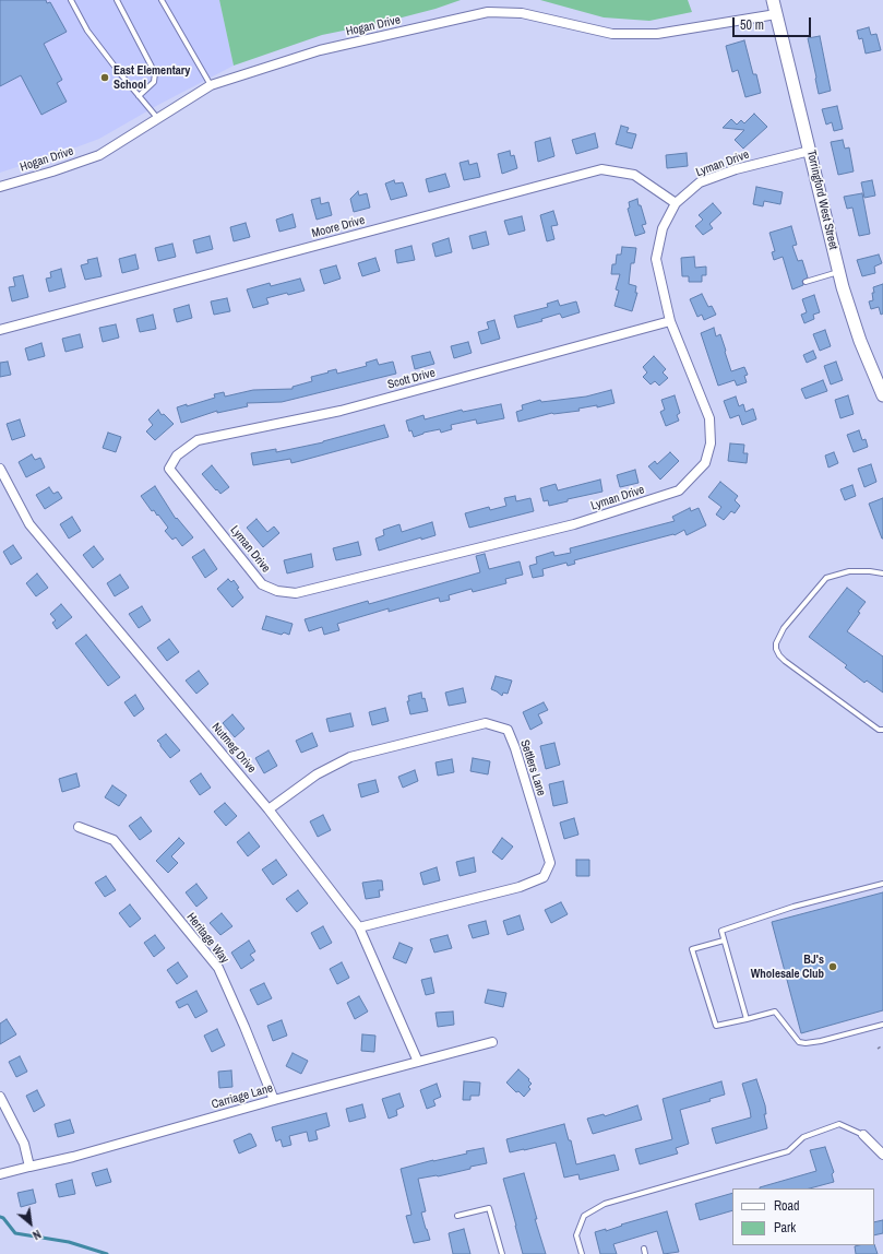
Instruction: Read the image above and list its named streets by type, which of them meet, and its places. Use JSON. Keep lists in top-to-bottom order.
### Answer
{
  "streets": {
    "main road": ["Torringford West Street"],
    "street": [
      "Hogan Drive",
      "Lyman Drive",
      "Moore Drive",
      "Scott Drive",
      "Nutmeg Drive",
      "Settlers Lane",
      "Heritage Way",
      "Carriage Lane"
    ]
  },
  "crossings": [
    ["Hogan Drive", "Torringford West Street"],
    ["Lyman Drive", "Torringford West Street"],
    ["Lyman Drive", "Moore Drive"],
    ["Lyman Drive", "Scott Drive"],
    ["Nutmeg Drive", "Settlers Lane"],
    ["Nutmeg Drive", "Carriage Lane"],
    ["Heritage Way", "Carriage Lane"]
  ],
  "places": ["East Elementary School", "BJ's Wholesale Club"],
  "legend": ["Road", "Park"],
  "scale_bar": "50 m",
  "north": "bottom right"
}
